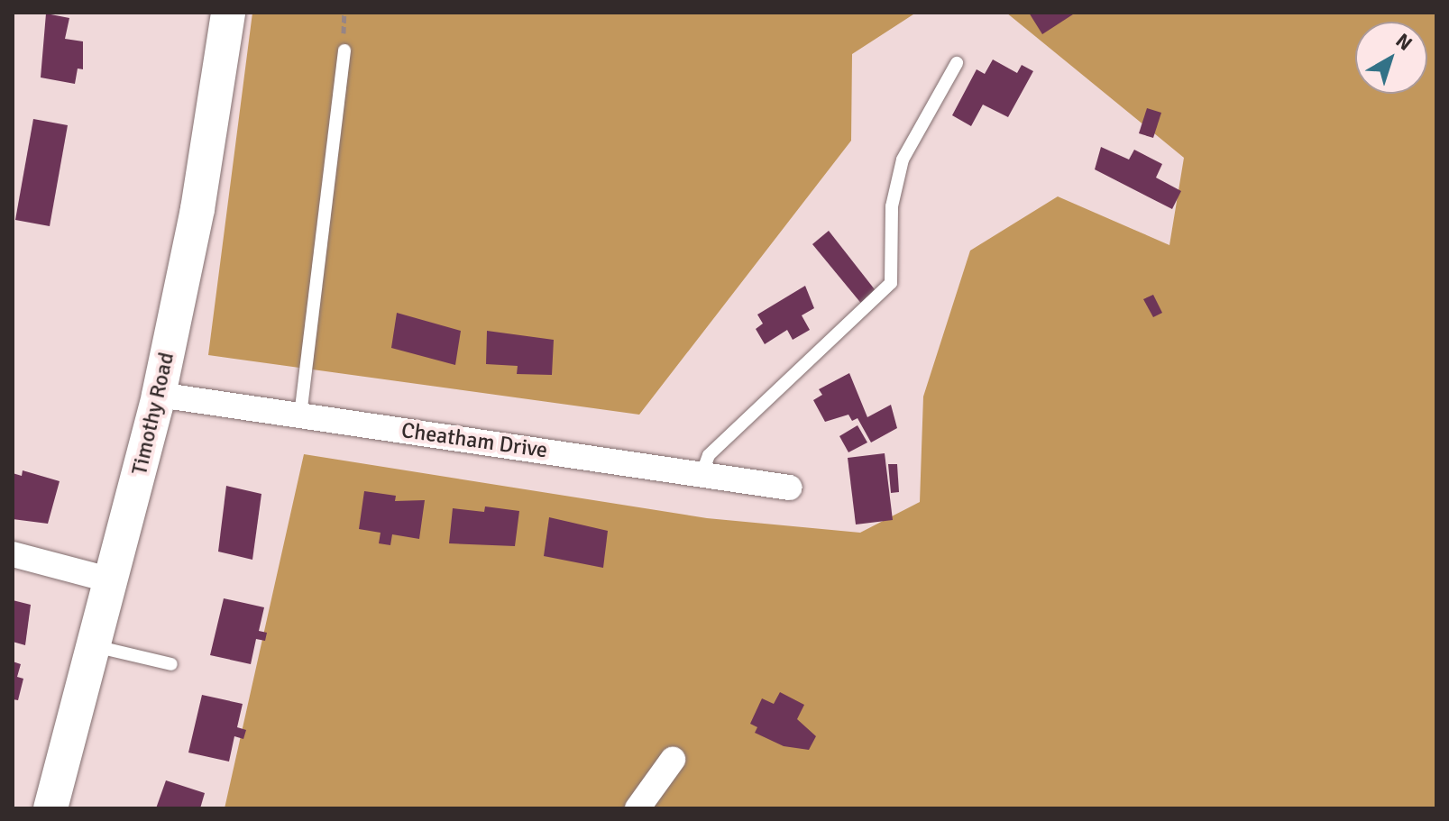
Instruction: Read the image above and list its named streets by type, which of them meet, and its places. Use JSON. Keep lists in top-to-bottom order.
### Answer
{
  "streets": {
    "main road": ["Timothy Road"],
    "street": ["Cheatham Drive"]
  },
  "crossings": [
    ["Timothy Road", "Cheatham Drive"]
  ],
  "north": "top right"
}
